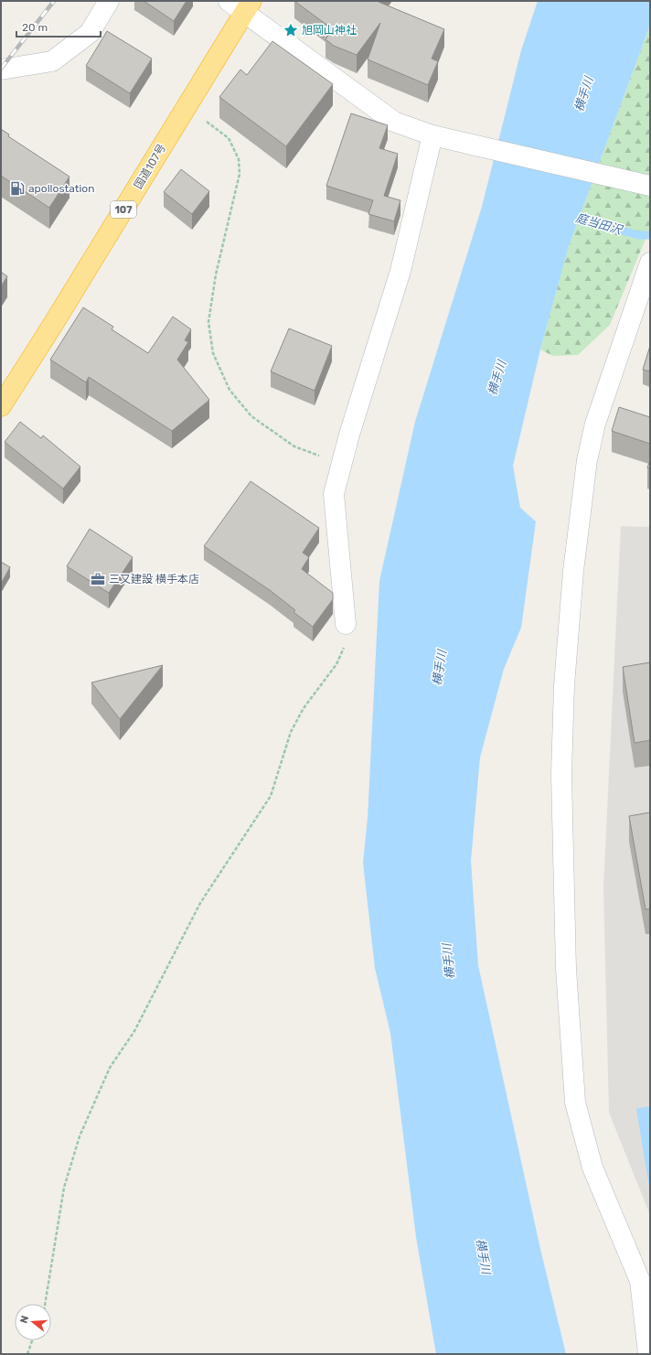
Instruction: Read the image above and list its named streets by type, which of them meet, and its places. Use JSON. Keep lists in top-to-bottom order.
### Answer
{
  "streets": {
    "highway": ["国道107号", "107"]
  },
  "water": ["横手川", "庭当田沢"],
  "places": {
    "place": ["旭岡山神社"],
    "fuel station": ["apollostation"],
    "office": ["三又建設 横手本店"]
  },
  "scale_bar": "20 m",
  "north": "left"
}
